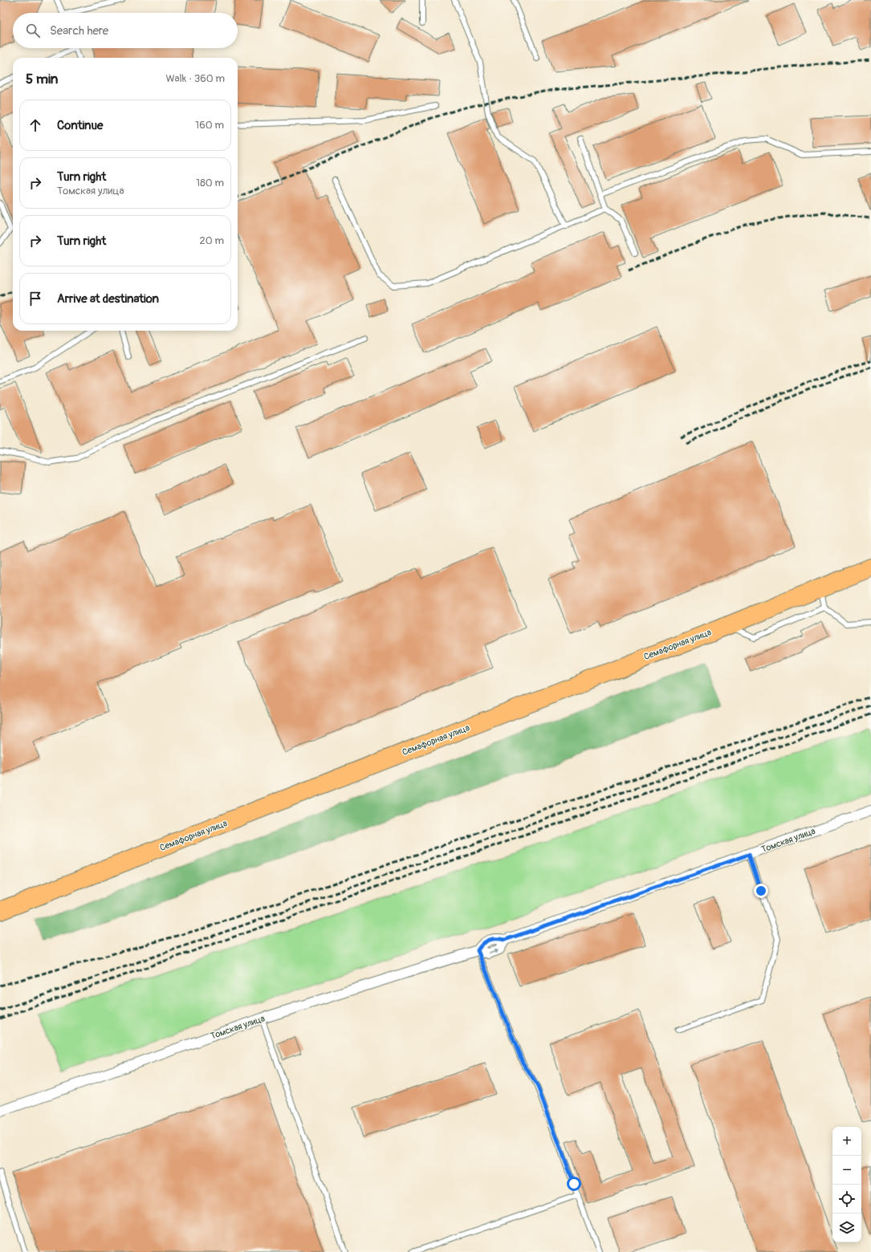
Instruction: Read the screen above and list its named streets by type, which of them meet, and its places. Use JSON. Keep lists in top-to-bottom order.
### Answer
{
  "streets": {
    "highway": ["Семафорная улица"],
    "street": ["Томская улица"]
  },
  "page": {
    "search": "Search here",
    "heading": ["5 min", "Walk · 360 m"],
    "list": [
      ["Continue", "160 m"],
      ["Turn right", "Томская улица", "180 m"],
      ["Turn right", "20 m"],
      "Arrive at destination"
    ],
    "map_buttons": ["+", "−"]
  }
}
